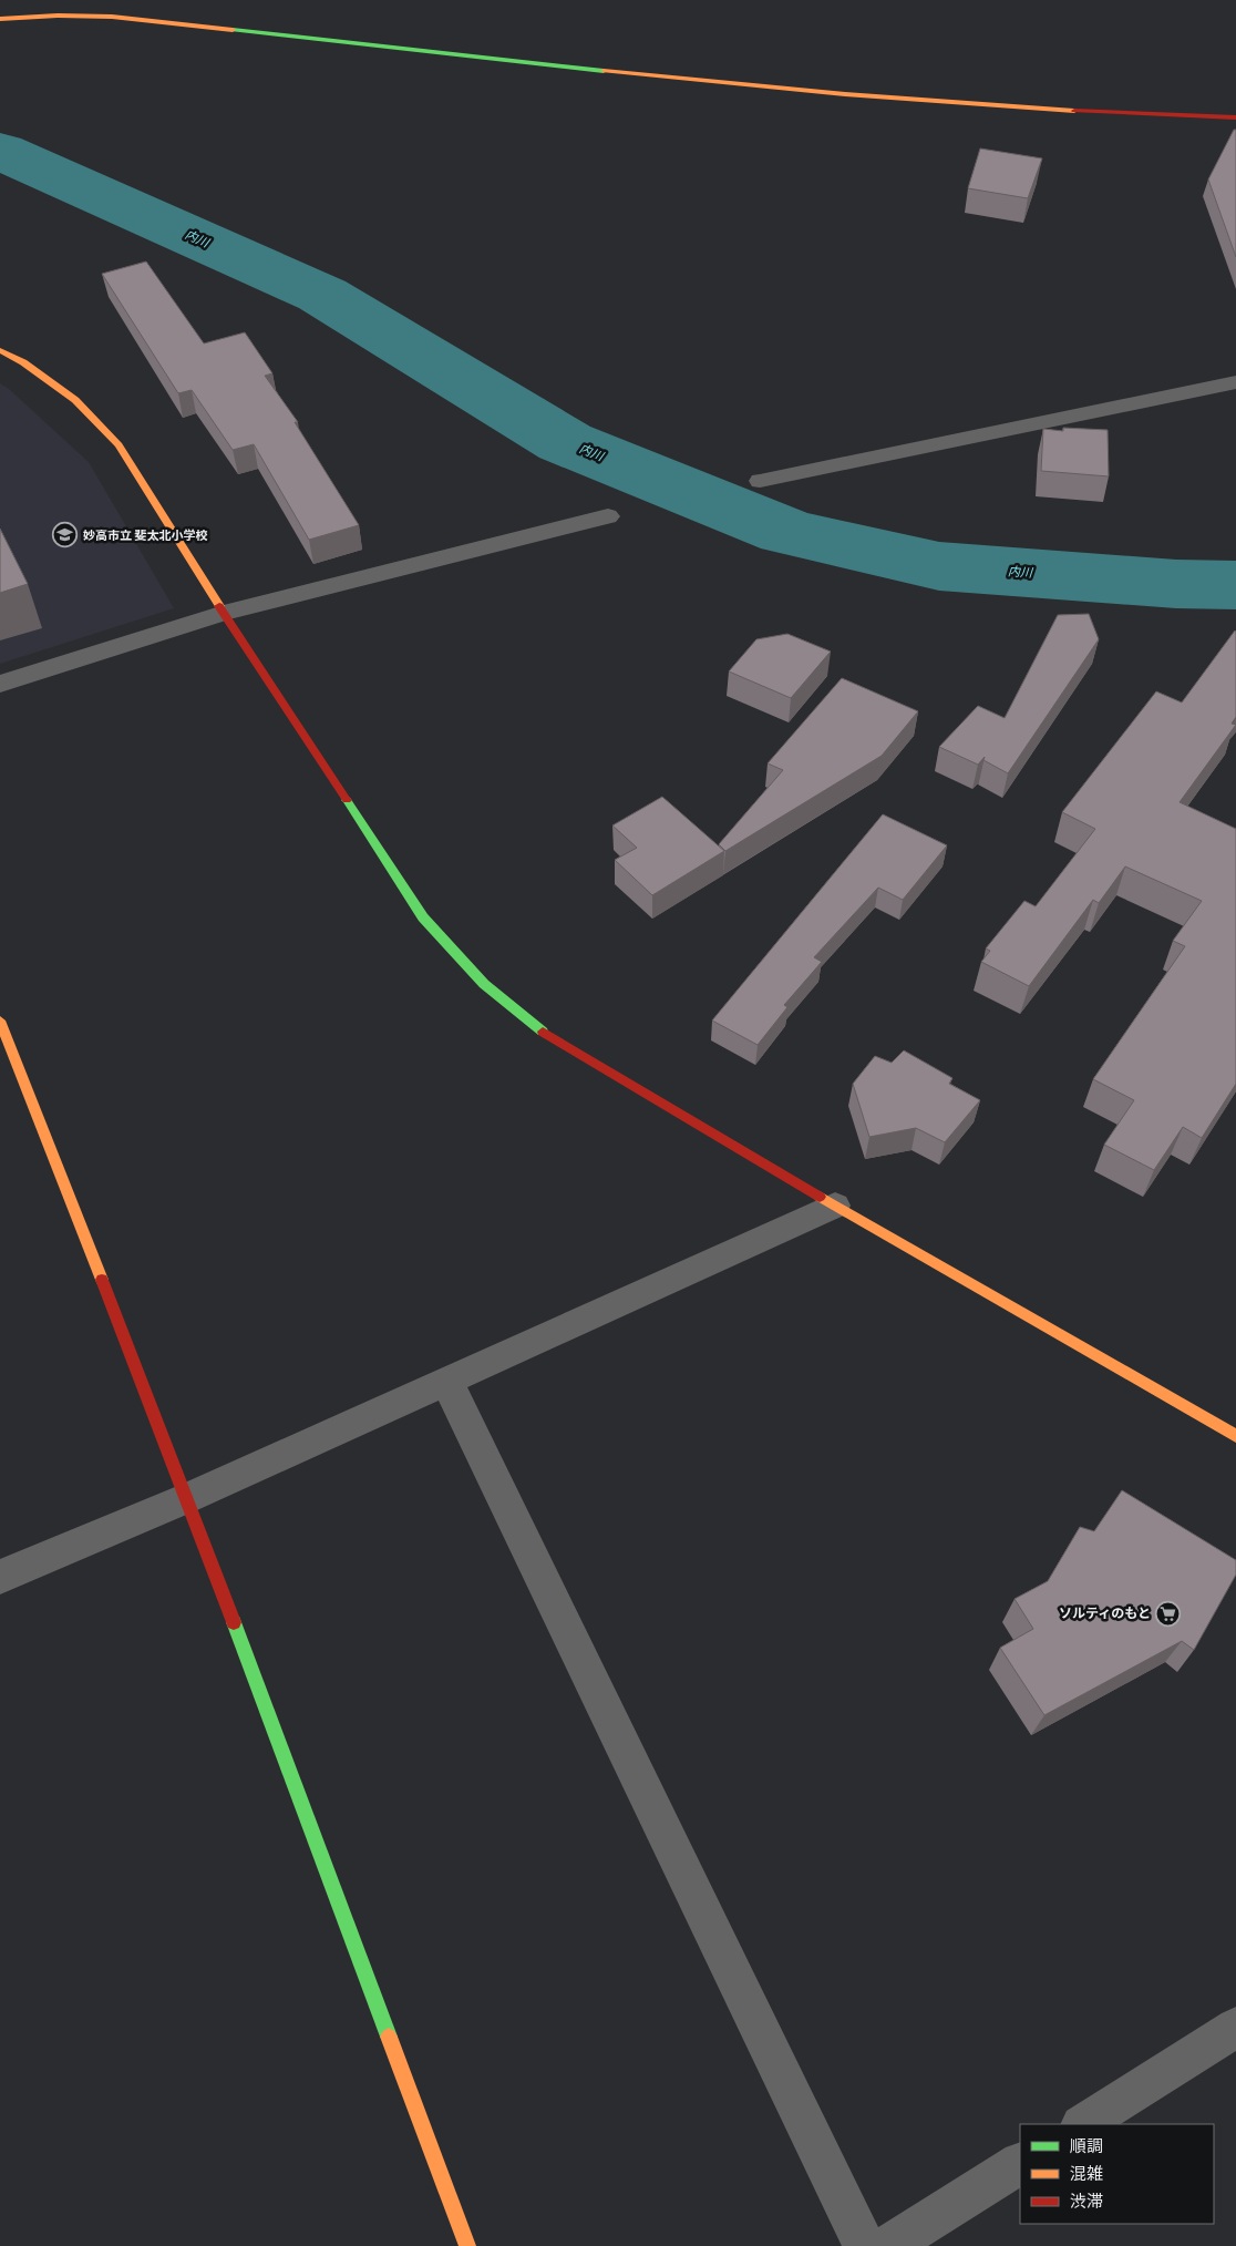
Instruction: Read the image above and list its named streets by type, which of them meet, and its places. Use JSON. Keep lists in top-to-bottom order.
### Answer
{
  "water": ["内川"],
  "places": {
    "school or university": ["妙高市立 斐太北小学校"],
    "supermarket": ["ソルティのもと"]
  },
  "legend": ["順調", "混雑", "渋滞"]
}
